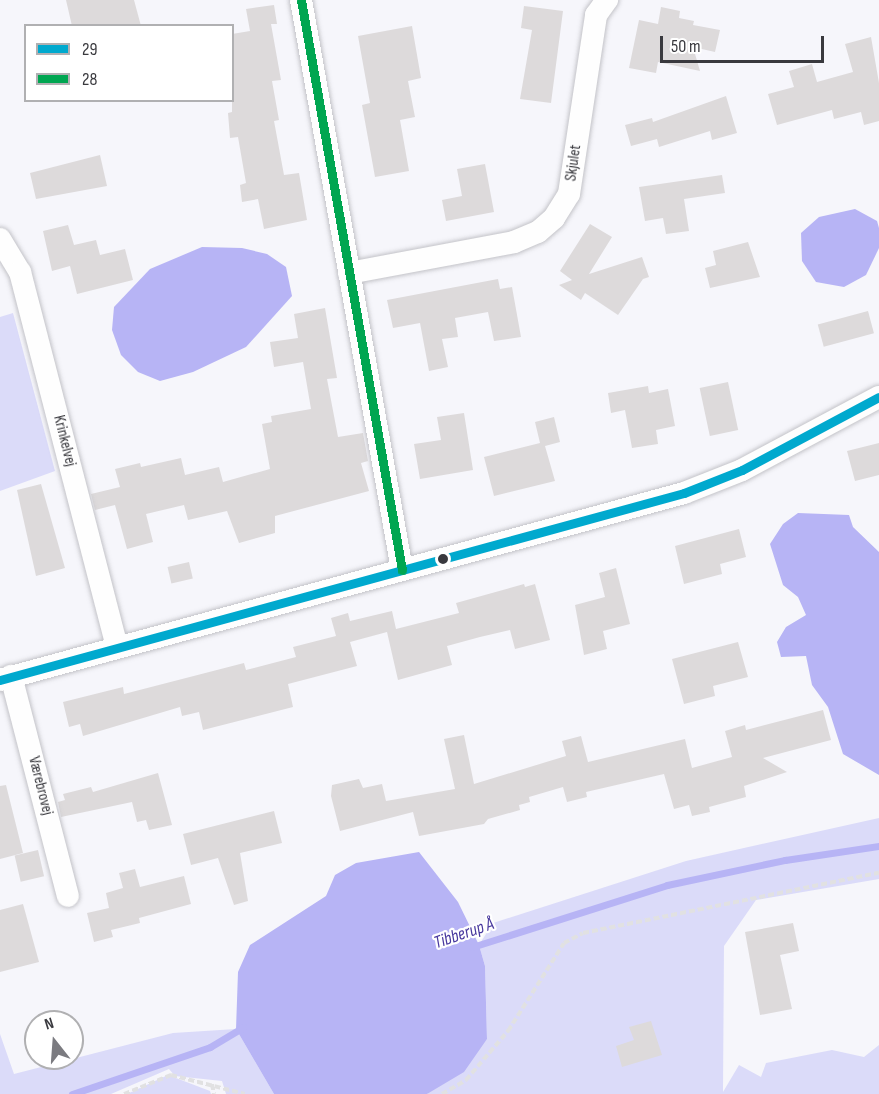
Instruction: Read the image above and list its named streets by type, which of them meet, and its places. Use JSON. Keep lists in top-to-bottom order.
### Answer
{
  "streets": {
    "street": ["Skjulet", "Krinkelvej", "Værebrovej"]
  },
  "crossings": [
    ["Krinkelvej", "Værebrovej"]
  ],
  "water": ["Tibberup Å"],
  "lines": ["transit line 28", "transit line 29"],
  "legend": ["29", "28"],
  "scale_bar": "50 m",
  "north": "top"
}
